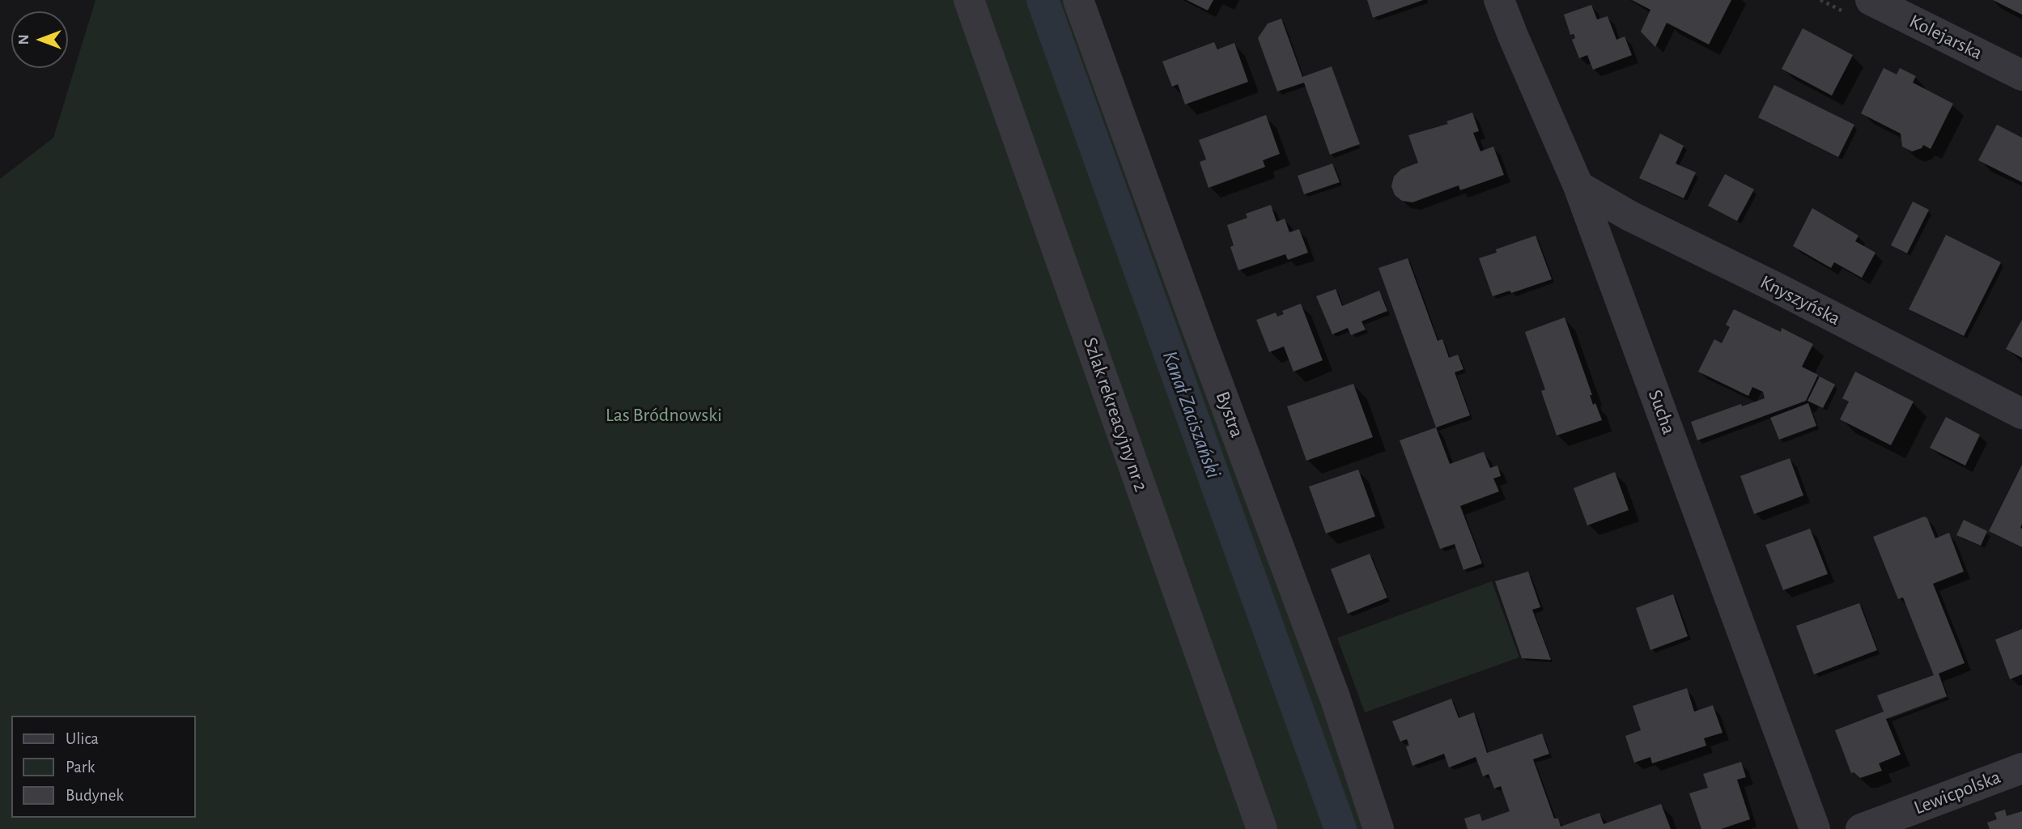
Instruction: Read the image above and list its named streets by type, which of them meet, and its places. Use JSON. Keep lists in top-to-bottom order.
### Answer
{
  "streets": {
    "street": [
      "Kolejarska",
      "Knyszyńska",
      "Sucha",
      "Szlak rekreacyjny nr 2",
      "Bystra",
      "Lewicpolska"
    ]
  },
  "crossings": [
    ["Knyszyńska", "Sucha"]
  ],
  "water": ["Kanał Zaciszański"],
  "parks": ["Las Bródnowski"],
  "legend": ["Ulica", "Park", "Budynek"],
  "north": "left"
}
